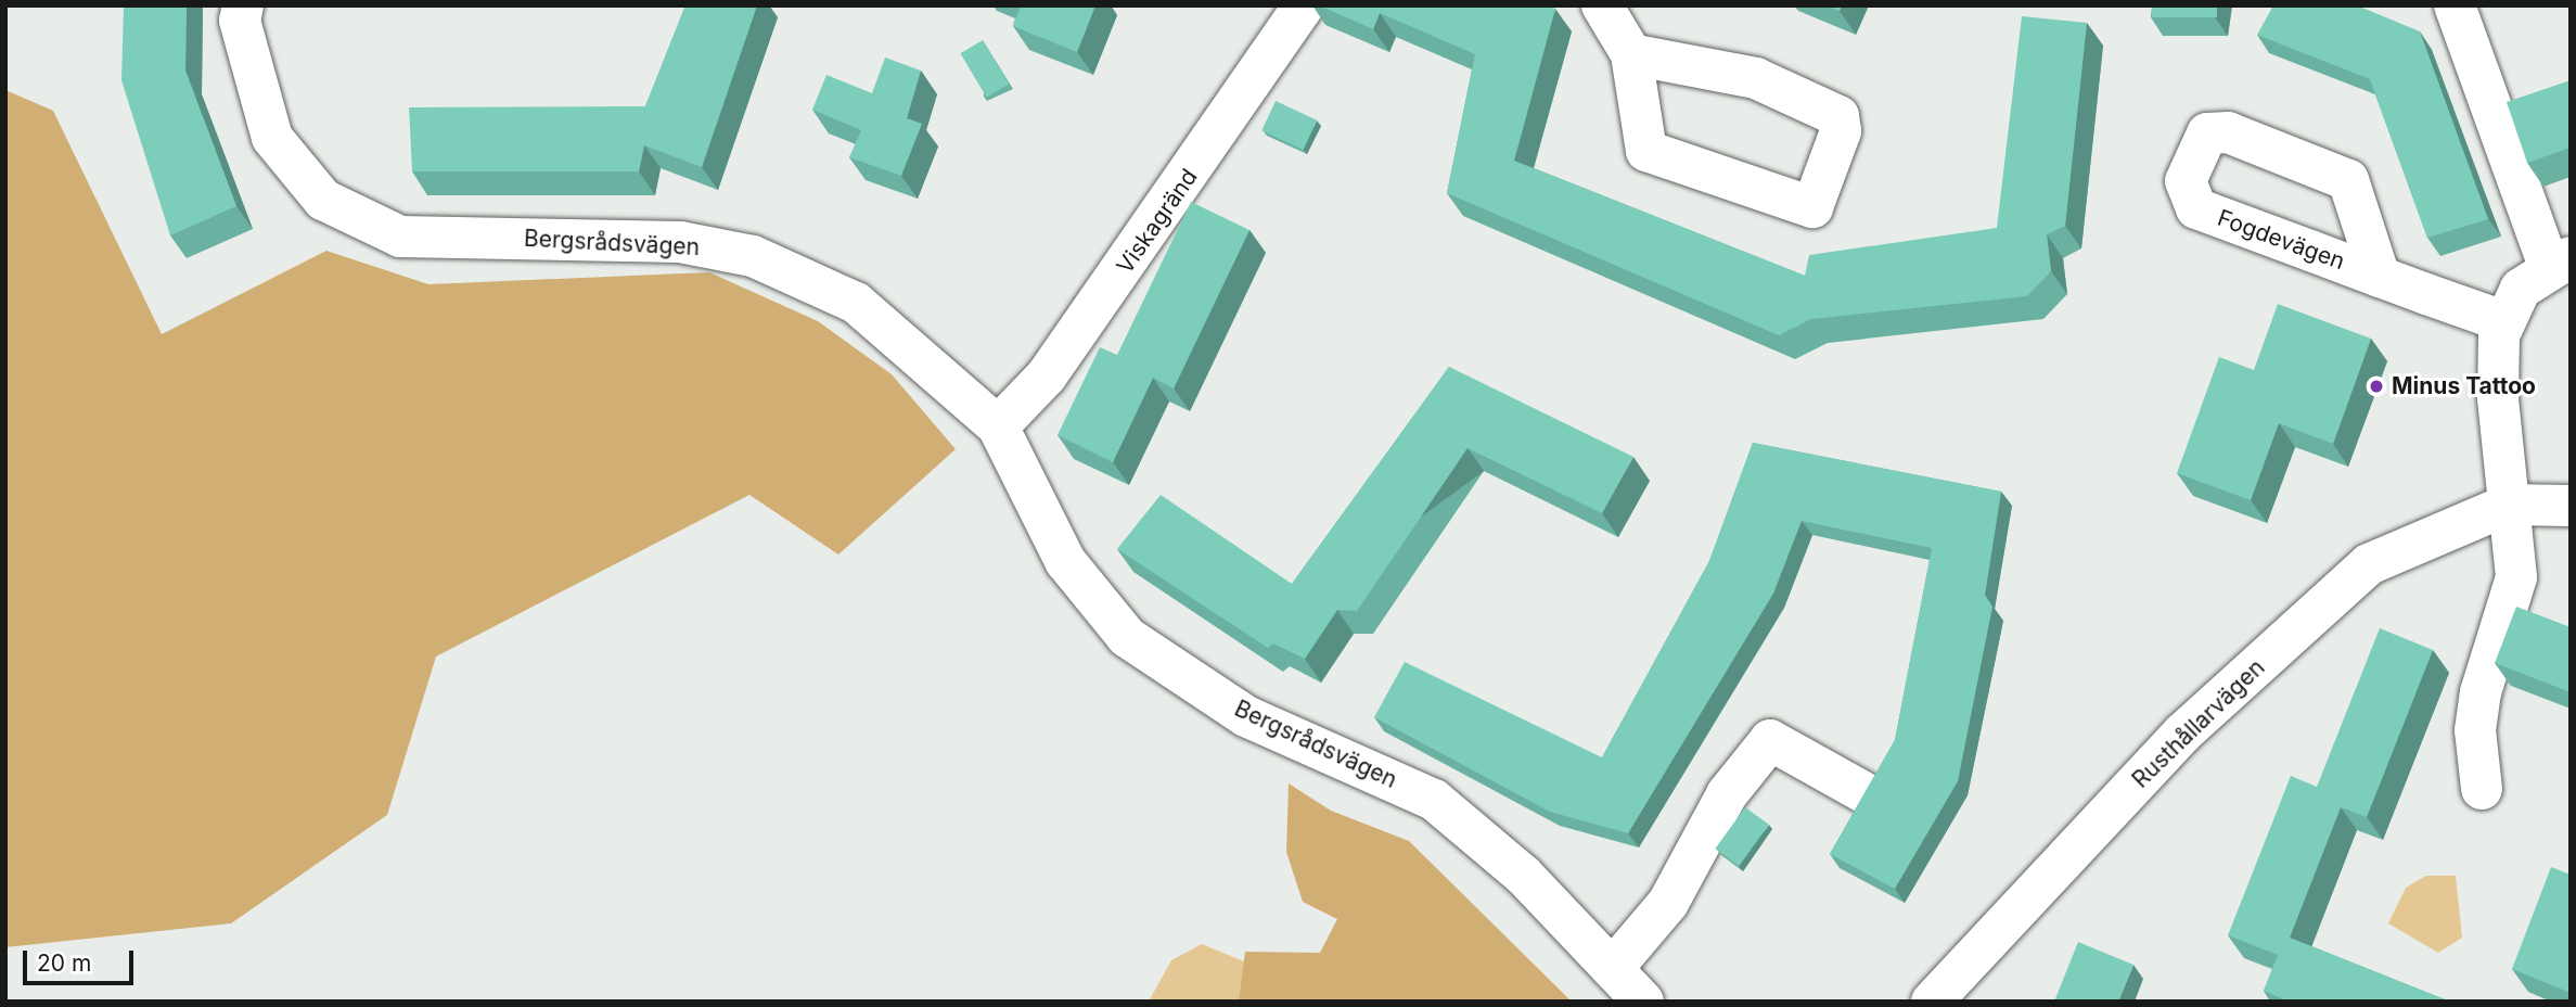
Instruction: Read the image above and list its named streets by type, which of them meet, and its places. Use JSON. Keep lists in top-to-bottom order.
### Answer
{
  "streets": {
    "street": [
      "Viskagränd",
      "Fogdevägen",
      "Bergsrådsvägen",
      "Rusthållarvägen"
    ]
  },
  "crossings": [
    ["Viskagränd", "Bergsrådsvägen"]
  ],
  "places": ["Minus Tattoo"],
  "scale_bar": "20 m"
}
